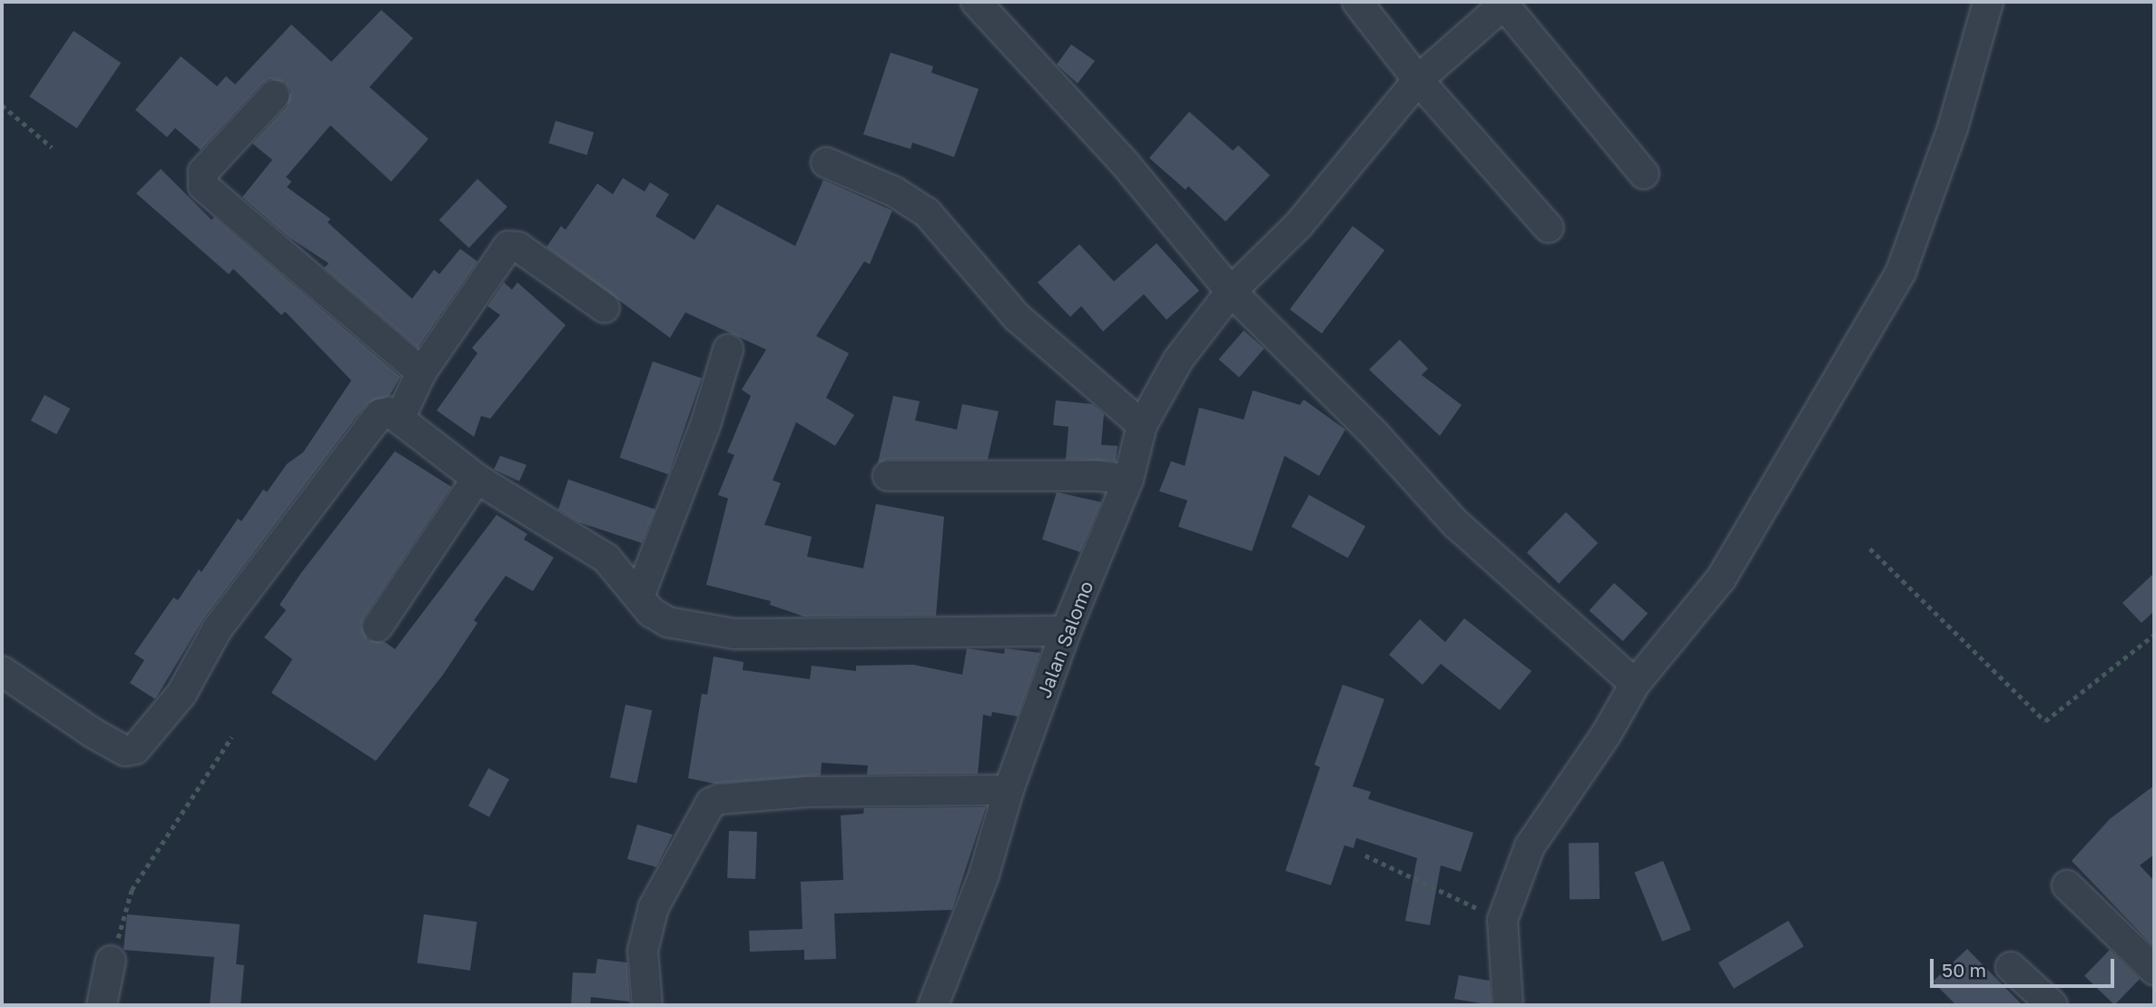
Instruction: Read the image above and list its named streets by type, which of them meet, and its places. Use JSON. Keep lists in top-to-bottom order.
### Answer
{
  "streets": {
    "street": ["Jalan Salomo"]
  },
  "scale_bar": "50 m"
}
